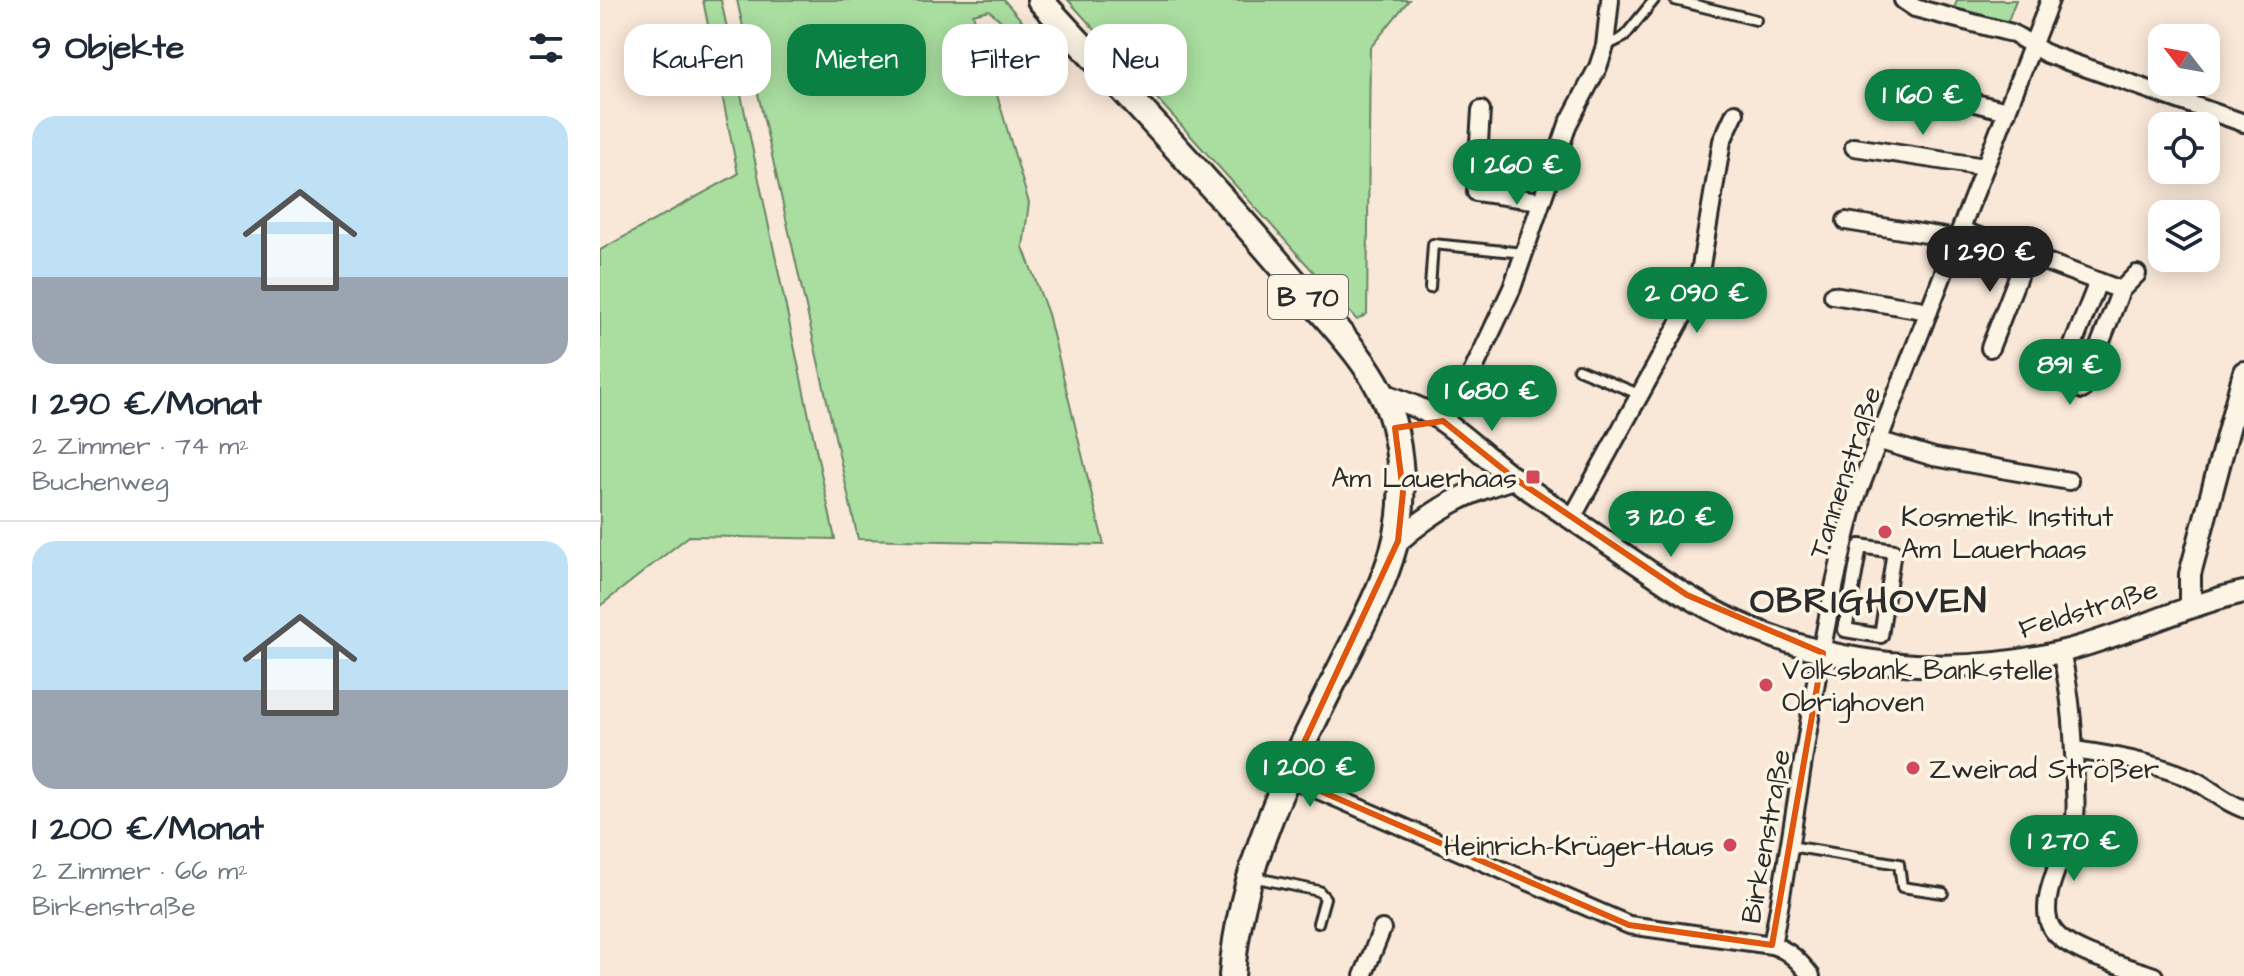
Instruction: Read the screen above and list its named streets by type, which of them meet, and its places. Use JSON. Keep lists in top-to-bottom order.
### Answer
{
  "streets": {
    "main road": ["B 70"],
    "street": ["Tannenstraße", "Feldstraße", "Birkenstraße"]
  },
  "crossings": [
    ["B 70", "Feldstraße"],
    ["B 70", "Birkenstraße"],
    ["Tannenstraße", "Feldstraße"],
    ["Tannenstraße", "Birkenstraße"],
    ["Feldstraße", "Birkenstraße"]
  ],
  "districts": ["OBRIGHOVEN"],
  "places": {
    "transit": ["Am Lauerhaas"],
    "other": [
      "Kosmetik Institut Am Lauerhaas",
      "Volksbank Bankstelle Obrighoven",
      "Zweirad Strößer",
      "Heinrich-Krüger-Haus"
    ]
  },
  "north": "top left",
  "page": {
    "heading": "9 Objekte",
    "chip": [
      "Kaufen",
      "Mieten",
      "Filter",
      "Neu"
    ],
    "price": [
      "1 160 €",
      "1 260 €",
      "1 290 €",
      "2 090 €",
      "891 €",
      "1 680 €",
      "3 120 €",
      "1 200 €",
      "1 270 €"
    ],
    "list": [
      {
        "name": "1 290 €/Monat",
        "note": "2 Zimmer · 74 m² · Buchenweg"
      },
      {
        "name": "1 200 €/Monat",
        "note": "2 Zimmer · 66 m² · Birkenstraße"
      }
    ]
  }
}
